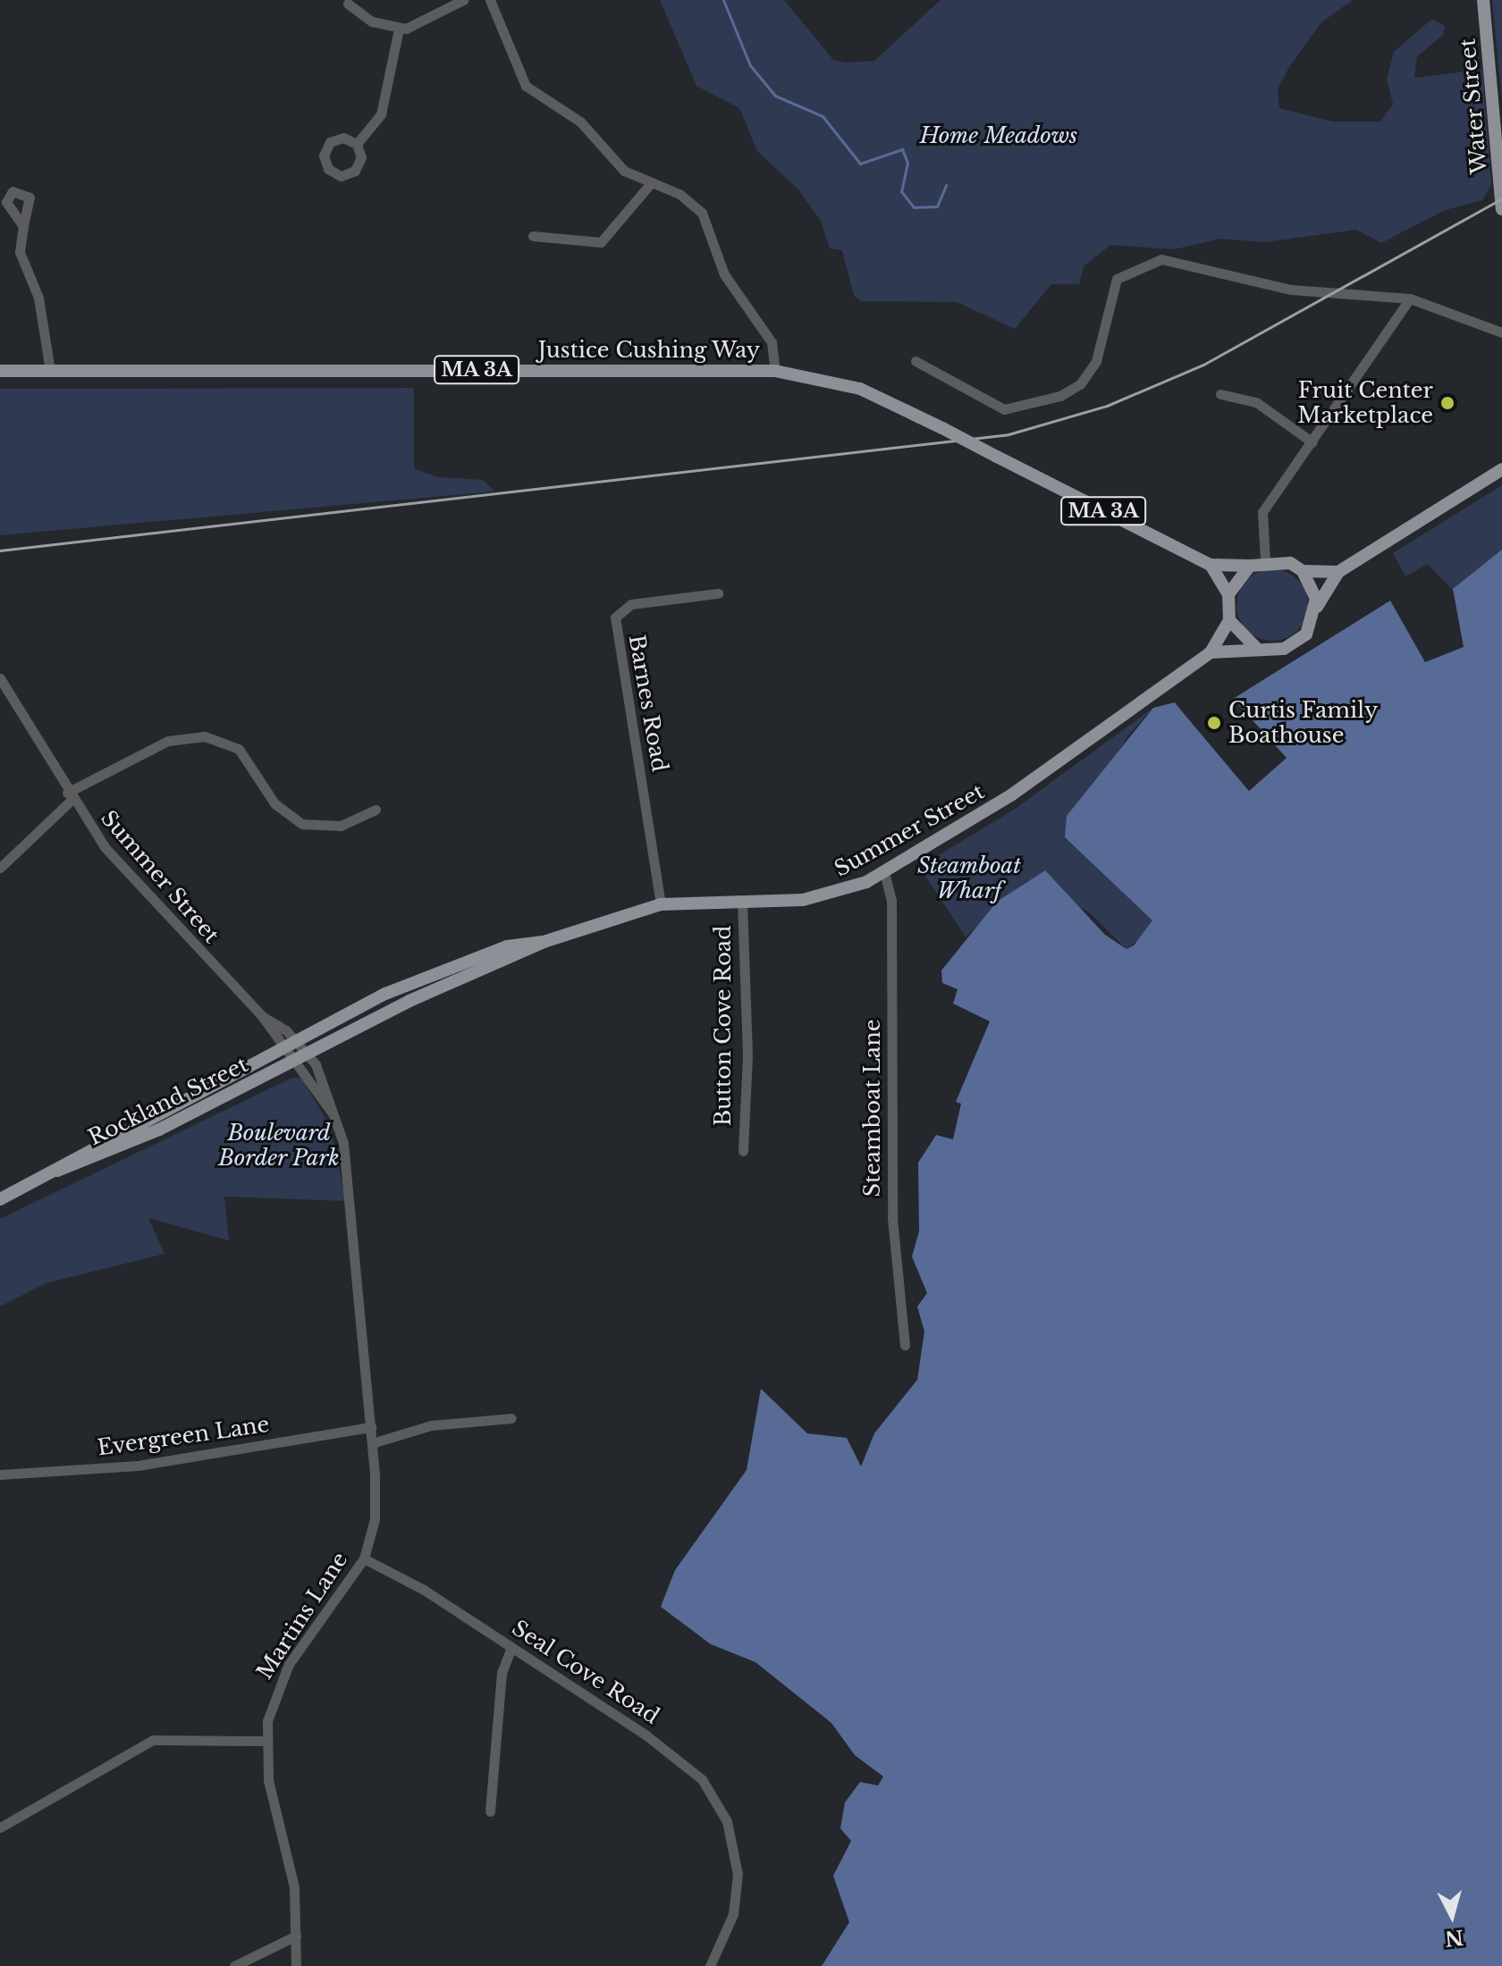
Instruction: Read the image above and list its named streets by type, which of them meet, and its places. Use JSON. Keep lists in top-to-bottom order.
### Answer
{
  "streets": {
    "main road": [
      "Water Street",
      "Justice Cushing Way",
      "MA 3A",
      "Summer Street",
      "Rockland Street"
    ],
    "street": [
      "Barnes Road",
      "Button Cove Road",
      "Steamboat Lane",
      "Evergreen Lane",
      "Martins Lane",
      "Seal Cove Road"
    ]
  },
  "crossings": [
    ["Justice Cushing Way", "MA 3A"],
    ["Justice Cushing Way", "Summer Street"],
    ["MA 3A", "Summer Street"],
    ["Barnes Road", "Summer Street"],
    ["Summer Street", "Button Cove Road"],
    ["Summer Street", "Rockland Street"],
    ["Summer Street", "Steamboat Lane"],
    ["Summer Street", "Martins Lane"],
    ["Rockland Street", "Martins Lane"],
    ["Evergreen Lane", "Martins Lane"],
    ["Martins Lane", "Seal Cove Road"]
  ],
  "parks": ["Home Meadows", "Steamboat Wharf", "Boulevard Border Park"],
  "places": ["Fruit Center Marketplace", "Curtis Family Boathouse"],
  "north": "bottom"
}
